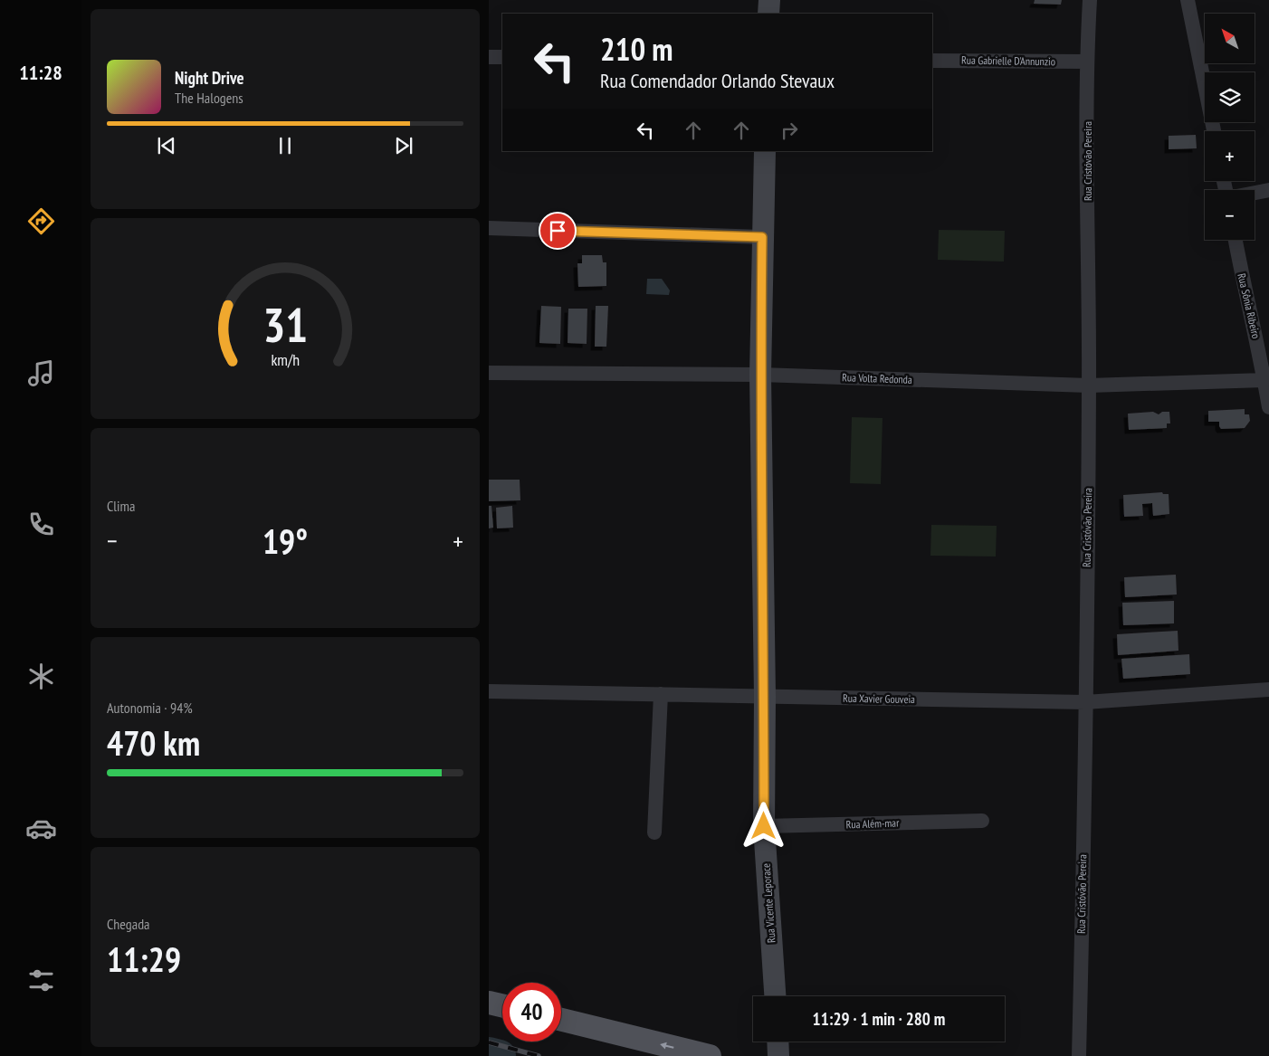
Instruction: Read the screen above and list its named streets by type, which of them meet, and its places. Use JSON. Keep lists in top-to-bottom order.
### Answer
{
  "streets": {
    "street": [
      "Rua Gabrielle D'Annunzio",
      "Rua Cristóvão Pereira",
      "Rua Sônia Ribeiro",
      "Rua Volta Redonda",
      "Rua Xavier Gouveia",
      "Rua Além-mar",
      "Rua Vicente Leporace"
    ]
  },
  "crossings": [
    ["Rua Gabrielle D'Annunzio", "Rua Cristóvão Pereira"],
    ["Rua Cristóvão Pereira", "Rua Volta Redonda"],
    ["Rua Cristóvão Pereira", "Rua Xavier Gouveia"],
    ["Rua Sônia Ribeiro", "Rua Volta Redonda"],
    ["Rua Volta Redonda", "Rua Vicente Leporace"],
    ["Rua Xavier Gouveia", "Rua Vicente Leporace"],
    ["Rua Além-mar", "Rua Vicente Leporace"]
  ],
  "north": "top left",
  "page": {
    "tabs": "11:28",
    "map_buttons": ["+", "−"],
    "turn": ["210 m", "Rua Comendador Orlando Stevaux"],
    "song": ["Night Drive", "The Halogens"],
    "tile": [
      "Clima",
      ["Autonomia · 94%", "470 km"],
      ["Chegada", "11:29"]
    ],
    "heat": ["−", "19°", "+"],
    "limit": "40",
    "trip": "11:29 · 1 min · 280 m",
    "gauge": ["31", "km/h"]
  }
}
